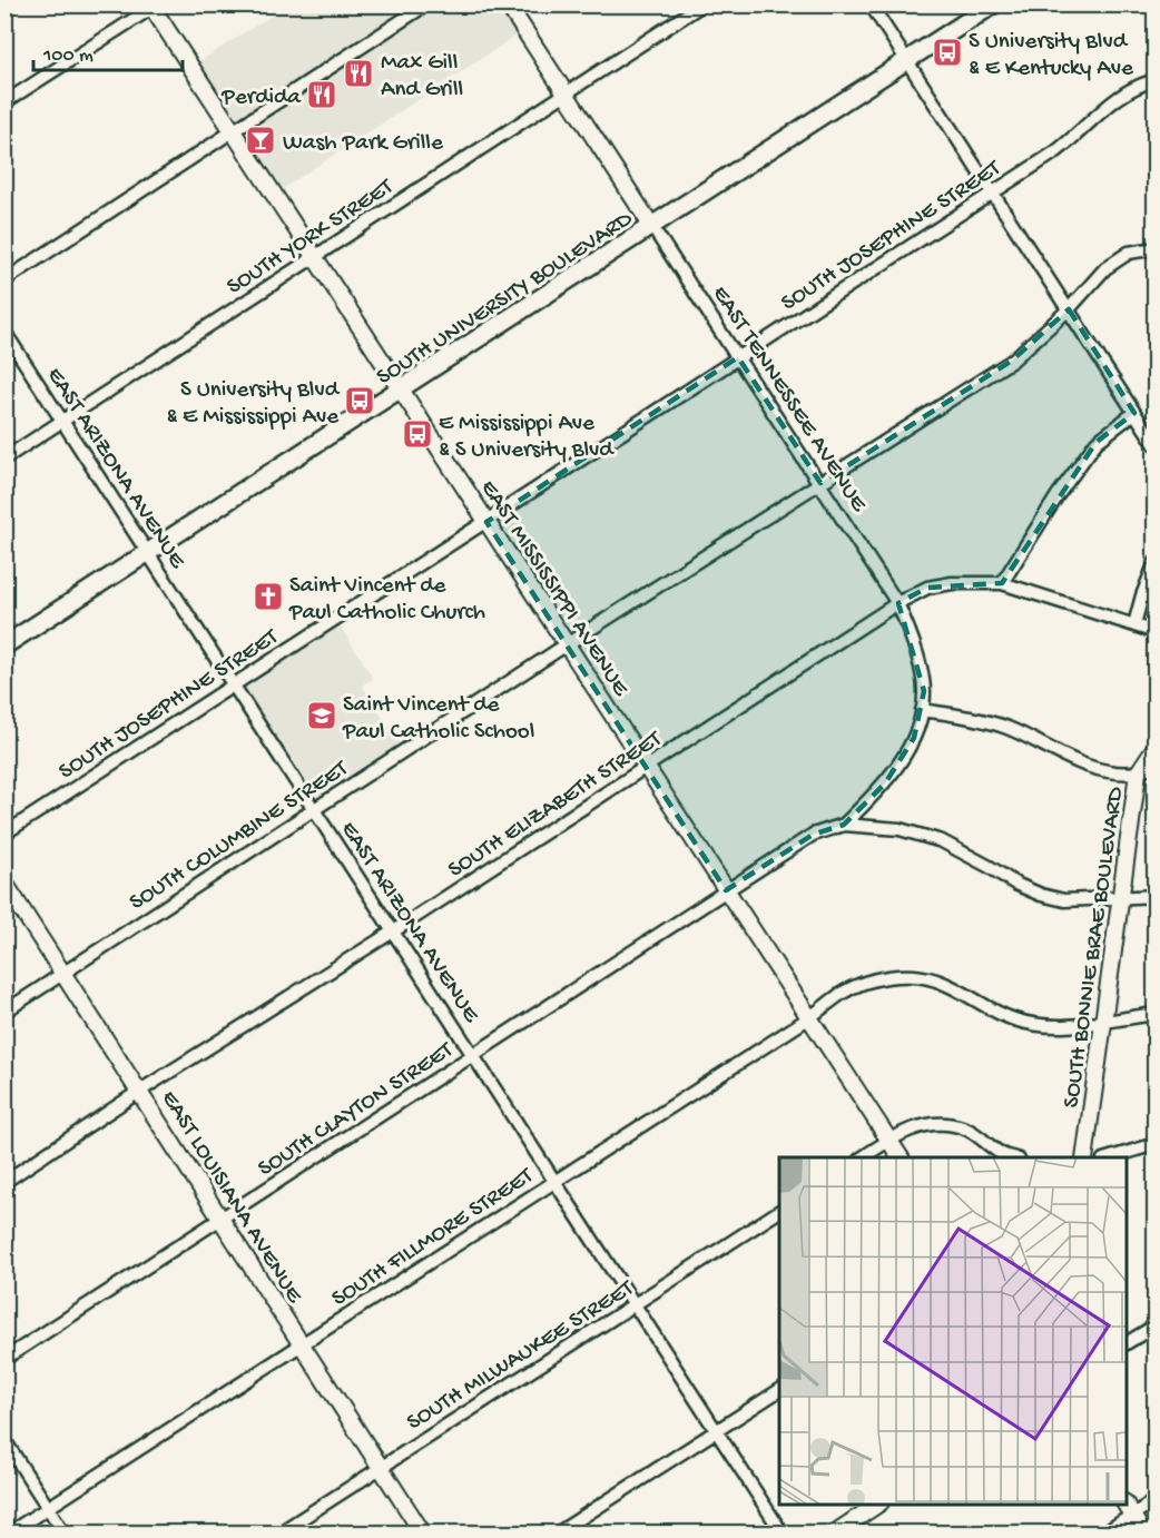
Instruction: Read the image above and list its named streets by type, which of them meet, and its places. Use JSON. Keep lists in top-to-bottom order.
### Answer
{
  "streets": {
    "main road": ["SOUTH UNIVERSITY BOULEVARD"],
    "street": [
      "SOUTH JOSEPHINE STREET",
      "SOUTH YORK STREET",
      "EAST TENNESSEE AVENUE",
      "EAST ARIZONA AVENUE",
      "EAST MISSISSIPPI AVENUE",
      "SOUTH ELIZABETH STREET",
      "SOUTH COLUMBINE STREET",
      "SOUTH BONNIE BRAE BOULEVARD",
      "SOUTH CLAYTON STREET",
      "EAST LOUISIANA AVENUE",
      "SOUTH FILLMORE STREET",
      "SOUTH MILWAUKEE STREET"
    ]
  },
  "crossings": [
    ["SOUTH JOSEPHINE STREET", "EAST TENNESSEE AVENUE"],
    ["SOUTH JOSEPHINE STREET", "EAST ARIZONA AVENUE"],
    ["SOUTH JOSEPHINE STREET", "EAST MISSISSIPPI AVENUE"],
    ["SOUTH YORK STREET", "EAST TENNESSEE AVENUE"],
    ["SOUTH YORK STREET", "EAST ARIZONA AVENUE"],
    ["SOUTH YORK STREET", "EAST MISSISSIPPI AVENUE"],
    ["SOUTH UNIVERSITY BOULEVARD", "EAST TENNESSEE AVENUE"],
    ["SOUTH UNIVERSITY BOULEVARD", "EAST ARIZONA AVENUE"],
    ["SOUTH UNIVERSITY BOULEVARD", "EAST MISSISSIPPI AVENUE"],
    ["EAST TENNESSEE AVENUE", "SOUTH ELIZABETH STREET"],
    ["EAST TENNESSEE AVENUE", "SOUTH COLUMBINE STREET"],
    ["EAST TENNESSEE AVENUE", "SOUTH CLAYTON STREET"],
    ["EAST ARIZONA AVENUE", "SOUTH ELIZABETH STREET"],
    ["EAST ARIZONA AVENUE", "SOUTH COLUMBINE STREET"],
    ["EAST ARIZONA AVENUE", "SOUTH CLAYTON STREET"],
    ["EAST ARIZONA AVENUE", "SOUTH FILLMORE STREET"],
    ["EAST ARIZONA AVENUE", "SOUTH MILWAUKEE STREET"],
    ["EAST MISSISSIPPI AVENUE", "SOUTH ELIZABETH STREET"],
    ["EAST MISSISSIPPI AVENUE", "SOUTH COLUMBINE STREET"],
    ["EAST MISSISSIPPI AVENUE", "SOUTH CLAYTON STREET"],
    ["EAST MISSISSIPPI AVENUE", "SOUTH FILLMORE STREET"],
    ["SOUTH ELIZABETH STREET", "EAST LOUISIANA AVENUE"],
    ["SOUTH COLUMBINE STREET", "EAST LOUISIANA AVENUE"],
    ["SOUTH BONNIE BRAE BOULEVARD", "SOUTH FILLMORE STREET"],
    ["SOUTH CLAYTON STREET", "EAST LOUISIANA AVENUE"],
    ["EAST LOUISIANA AVENUE", "SOUTH FILLMORE STREET"],
    ["EAST LOUISIANA AVENUE", "SOUTH MILWAUKEE STREET"]
  ],
  "places": {
    "bus stop": ["S University Blvd & E Kentucky Ave", "S University Blvd & E Mississippi Ave", "E Mississippi Ave & S University Blvd"],
    "restaurant": ["Max Gill And Grill", "Perdida"],
    "bar": ["Wash Park Grille"],
    "church": ["Saint Vincent de Paul Catholic Church"],
    "school or university": ["Saint Vincent de Paul Catholic School"]
  },
  "scale_bar": "100 m"
}
